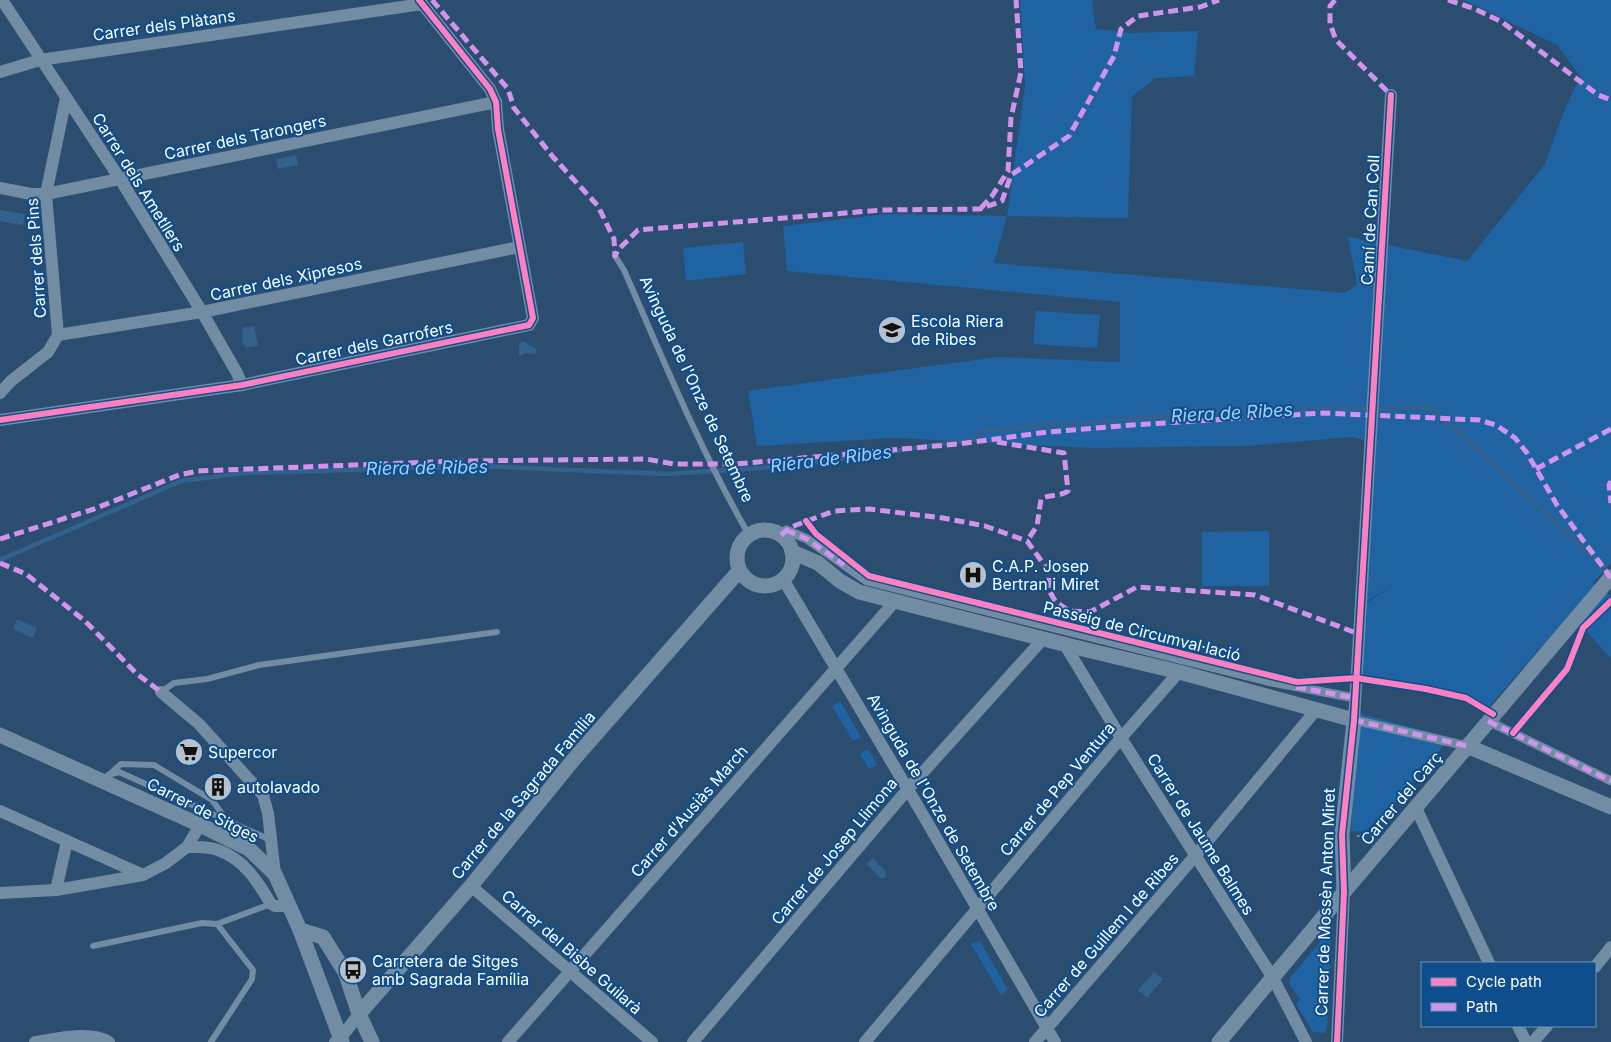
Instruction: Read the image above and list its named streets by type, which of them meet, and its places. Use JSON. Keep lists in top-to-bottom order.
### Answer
{
  "streets": {
    "street": [
      "Carrer dels Plàtans",
      "Carrer dels Tarongers",
      "Carrer dels Ametllers",
      "Camí de Can Coll",
      "Carrer dels Pins",
      "Carrer dels Xipresos",
      "Carrer dels Garrofers",
      "Avinguda de l'Onze de Setembre",
      "Passeig de Circumval·lació",
      "Carrer de Pep Ventura",
      "Carrer de la Sagrada Família",
      "Carrer del Carç",
      "Carrer de Sitges",
      "Carrer d'Ausiàs March",
      "Carrer de Jaume Balmes",
      "Carrer de Josep Llimona",
      "Carrer de Mossèn Anton Miret",
      "Carrer de Guillem I de Ribes",
      "Carrer del Bisbe Guilarà"
    ]
  },
  "crossings": [
    ["Carrer dels Plàtans", "Carrer dels Ametllers"],
    ["Carrer dels Tarongers", "Carrer dels Ametllers"],
    ["Carrer dels Tarongers", "Carrer dels Pins"],
    ["Carrer dels Tarongers", "Carrer dels Garrofers"],
    ["Carrer dels Ametllers", "Carrer dels Pins"],
    ["Carrer dels Ametllers", "Carrer dels Xipresos"],
    ["Carrer dels Ametllers", "Carrer dels Garrofers"],
    ["Camí de Can Coll", "Carrer de Mossèn Anton Miret"],
    ["Carrer dels Pins", "Carrer dels Xipresos"],
    ["Carrer dels Xipresos", "Carrer dels Garrofers"],
    ["Avinguda de l'Onze de Setembre", "Passeig de Circumval·lació"],
    ["Avinguda de l'Onze de Setembre", "Carrer de Pep Ventura"],
    ["Avinguda de l'Onze de Setembre", "Carrer de la Sagrada Família"],
    ["Avinguda de l'Onze de Setembre", "Carrer d'Ausiàs March"],
    ["Avinguda de l'Onze de Setembre", "Carrer de Josep Llimona"],
    ["Avinguda de l'Onze de Setembre", "Carrer de Guillem I de Ribes"],
    ["Passeig de Circumval·lació", "Carrer de Pep Ventura"],
    ["Passeig de Circumval·lació", "Carrer de la Sagrada Família"],
    ["Passeig de Circumval·lació", "Carrer del Carç"],
    ["Passeig de Circumval·lació", "Carrer d'Ausiàs March"],
    ["Passeig de Circumval·lació", "Carrer de Jaume Balmes"],
    ["Passeig de Circumval·lació", "Carrer de Josep Llimona"],
    ["Passeig de Circumval·lació", "Carrer de Mossèn Anton Miret"],
    ["Passeig de Circumval·lació", "Carrer de Guillem I de Ribes"],
    ["Carrer de Pep Ventura", "Carrer de Jaume Balmes"],
    ["Carrer de la Sagrada Família", "Carrer de Sitges"],
    ["Carrer de la Sagrada Família", "Carrer del Bisbe Guilarà"],
    ["Carrer del Carç", "Carrer de Jaume Balmes"],
    ["Carrer del Carç", "Carrer de Mossèn Anton Miret"],
    ["Carrer d'Ausiàs March", "Carrer del Bisbe Guilarà"],
    ["Carrer de Jaume Balmes", "Carrer de Guillem I de Ribes"]
  ],
  "water": ["Riera de Ribes"],
  "places": {
    "school or university": ["Escola Riera de Ribes"],
    "hospital": ["C.A.P. Josep Bertran i Miret"],
    "supermarket": ["Supercor"],
    "building": ["autolavado"],
    "bus stop": ["Carretera de Sitges amb Sagrada Família"]
  },
  "legend": ["Cycle path", "Path"]
}
